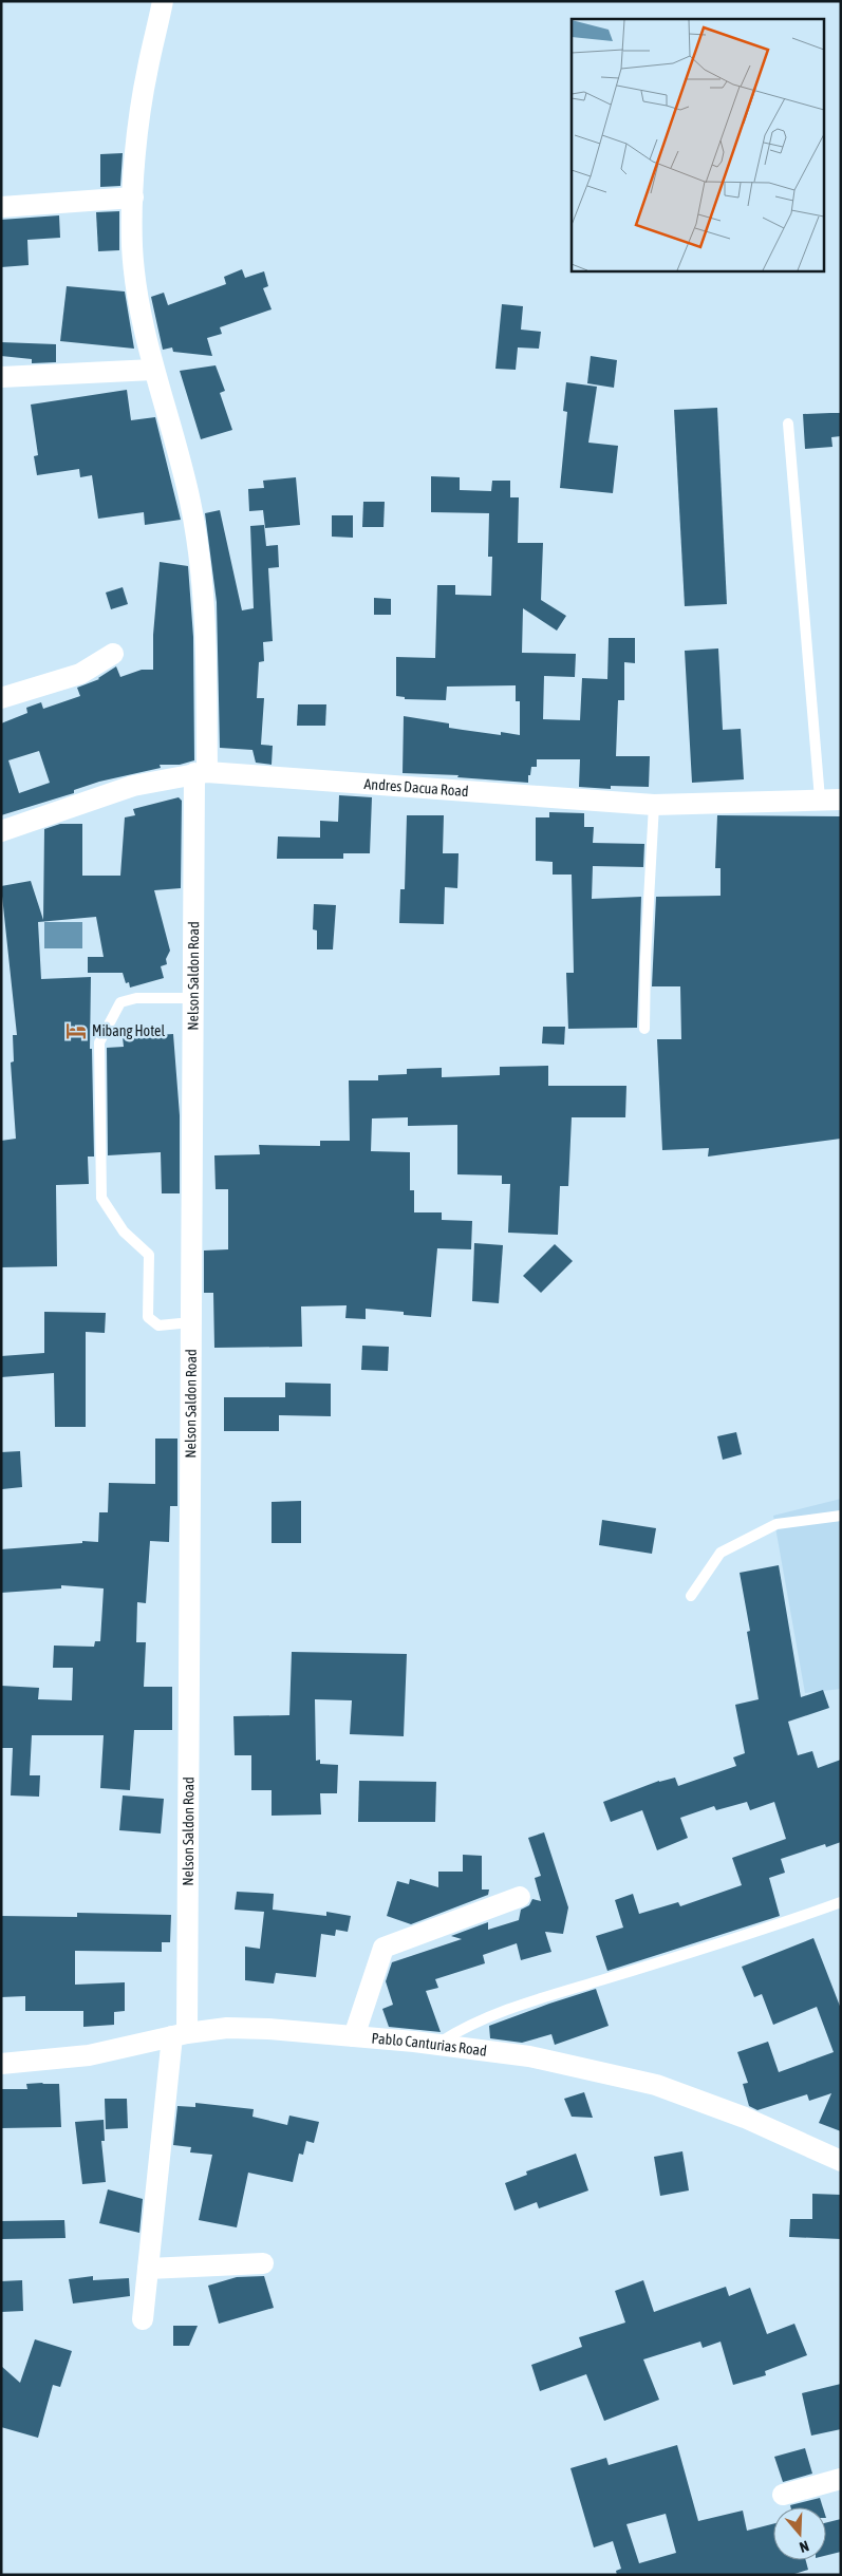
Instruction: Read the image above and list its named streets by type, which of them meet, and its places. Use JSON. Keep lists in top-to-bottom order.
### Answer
{
  "streets": {
    "street": ["Andres Dacua Road", "Nelson Saldon Road", "Pablo Canturias Road"]
  },
  "crossings": [
    ["Andres Dacua Road", "Nelson Saldon Road"],
    ["Nelson Saldon Road", "Pablo Canturias Road"]
  ],
  "places": {
    "hotel": ["Mibang Hotel"]
  },
  "north": "bottom"
}
